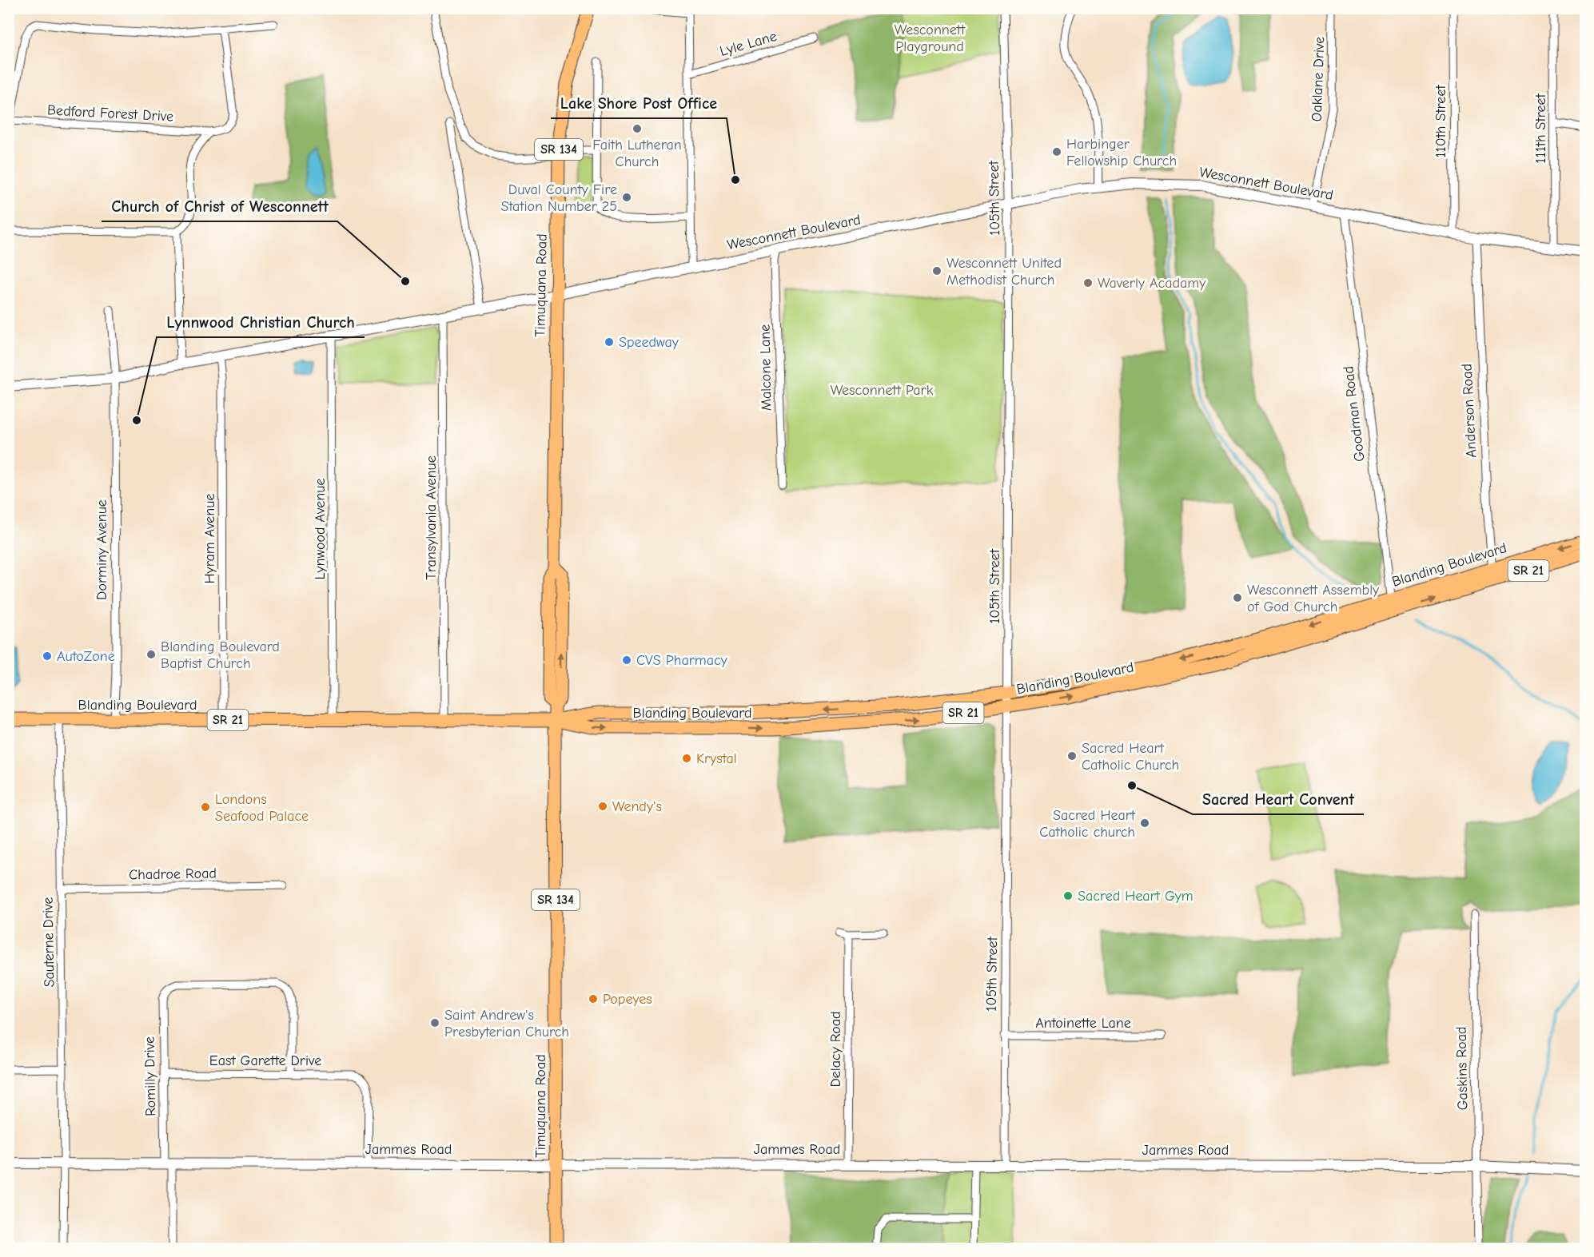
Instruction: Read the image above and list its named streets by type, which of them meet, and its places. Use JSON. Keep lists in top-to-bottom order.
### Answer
{
  "streets": {
    "main road": [
      "SR 134",
      "Timuquana Road",
      "Blanding Boulevard",
      "SR 21"
    ],
    "street": [
      "Lyle Lane",
      "Oaklane Drive",
      "Bedford Forest Drive",
      "110th Street",
      "111th Street",
      "Wesconnett Boulevard",
      "105th Street",
      "Malcone Lane",
      "Anderson Road",
      "Goodman Road",
      "Transylvania Avenue",
      "Lynwood Avenue",
      "Hyram Avenue",
      "Dorminy Avenue",
      "Chadroe Road",
      "Sauterne Drive",
      "Antoinette Lane",
      "Delacy Road",
      "East Garette Drive",
      "Gaskins Road",
      "Romilly Drive",
      "Jammes Road"
    ]
  },
  "crossings": [
    ["Oaklane Drive", "Wesconnett Boulevard"],
    ["110th Street", "Wesconnett Boulevard"],
    ["111th Street", "Wesconnett Boulevard"],
    ["Wesconnett Boulevard", "105th Street"],
    ["Wesconnett Boulevard", "Timuquana Road"],
    ["Wesconnett Boulevard", "Malcone Lane"],
    ["Wesconnett Boulevard", "Anderson Road"],
    ["Wesconnett Boulevard", "Goodman Road"],
    ["Wesconnett Boulevard", "Transylvania Avenue"],
    ["Wesconnett Boulevard", "Lynwood Avenue"],
    ["Wesconnett Boulevard", "Hyram Avenue"],
    ["Wesconnett Boulevard", "Dorminy Avenue"],
    ["105th Street", "Blanding Boulevard"],
    ["105th Street", "Antoinette Lane"],
    ["105th Street", "Jammes Road"],
    ["Timuquana Road", "Blanding Boulevard"],
    ["Timuquana Road", "Jammes Road"],
    ["Anderson Road", "Blanding Boulevard"],
    ["Goodman Road", "Blanding Boulevard"],
    ["Transylvania Avenue", "Blanding Boulevard"],
    ["Lynwood Avenue", "Blanding Boulevard"],
    ["Hyram Avenue", "Blanding Boulevard"],
    ["Dorminy Avenue", "Blanding Boulevard"],
    ["Blanding Boulevard", "Sauterne Drive"],
    ["Chadroe Road", "Sauterne Drive"],
    ["Sauterne Drive", "Jammes Road"],
    ["Delacy Road", "Jammes Road"],
    ["East Garette Drive", "Romilly Drive"],
    ["East Garette Drive", "Jammes Road"],
    ["Gaskins Road", "Jammes Road"],
    ["Romilly Drive", "Jammes Road"]
  ],
  "parks": ["Wesconnett Playground", "Wesconnett Park"],
  "places": [
    "Faith Lutheran Church",
    "Harbinger Fellowship Church",
    "Lake Shore Post Office",
    "Duval County Fire Station Number 25",
    "Wesconnett United Methodist Church",
    "Church of Christ of Wesconnett",
    "Waverly Acadamy",
    "Speedway",
    "Lynnwood Christian Church",
    "Wesconnett Assembly of God Church",
    "Blanding Boulevard Baptist Church",
    "AutoZone",
    "CVS Pharmacy",
    "Sacred Heart Catholic Church",
    "Krystal",
    "Sacred Heart Convent",
    "Wendy's",
    "Londons Seafood Palace",
    "Sacred Heart Catholic church",
    "Sacred Heart Gym",
    "Popeyes",
    "Saint Andrew's Presbyterian Church"
  ]
}
